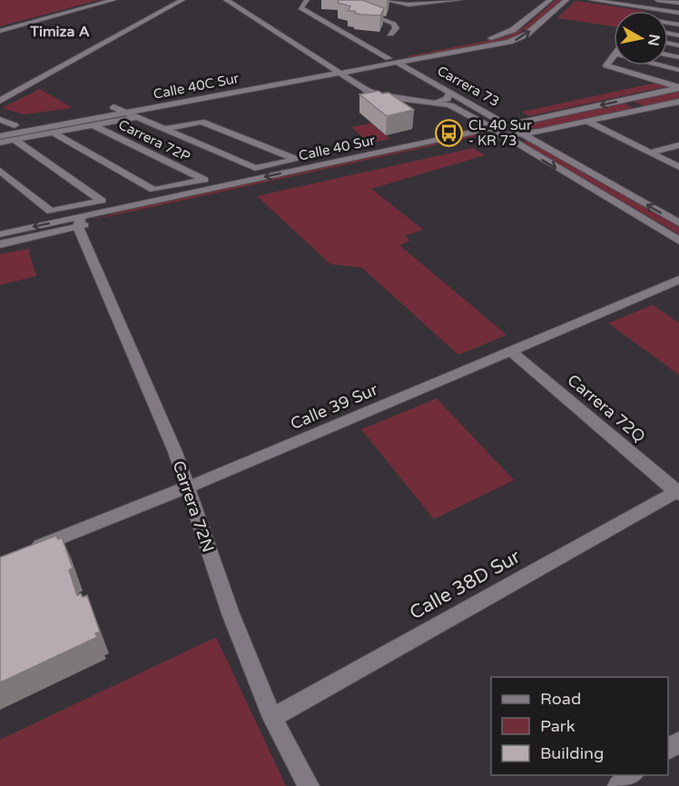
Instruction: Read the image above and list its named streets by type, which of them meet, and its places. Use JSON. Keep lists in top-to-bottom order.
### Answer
{
  "streets": {
    "street": [
      "Calle 40C Sur",
      "Carrera 73",
      "Carrera 72P",
      "Calle 40 Sur",
      "Calle 39 Sur",
      "Carrera 72Q",
      "Carrera 72N",
      "Calle 38D Sur"
    ]
  },
  "crossings": [
    ["Calle 40C Sur", "Carrera 73"],
    ["Calle 40C Sur", "Carrera 72P"],
    ["Carrera 73", "Calle 40 Sur"],
    ["Calle 40 Sur", "Carrera 72N"],
    ["Calle 39 Sur", "Carrera 72Q"],
    ["Calle 39 Sur", "Carrera 72N"],
    ["Carrera 72Q", "Calle 38D Sur"],
    ["Carrera 72N", "Calle 38D Sur"]
  ],
  "districts": ["Timiza A"],
  "places": {
    "bus stop": ["CL 40 Sur - KR 73"]
  },
  "legend": ["Road", "Park", "Building"],
  "north": "right"
}
